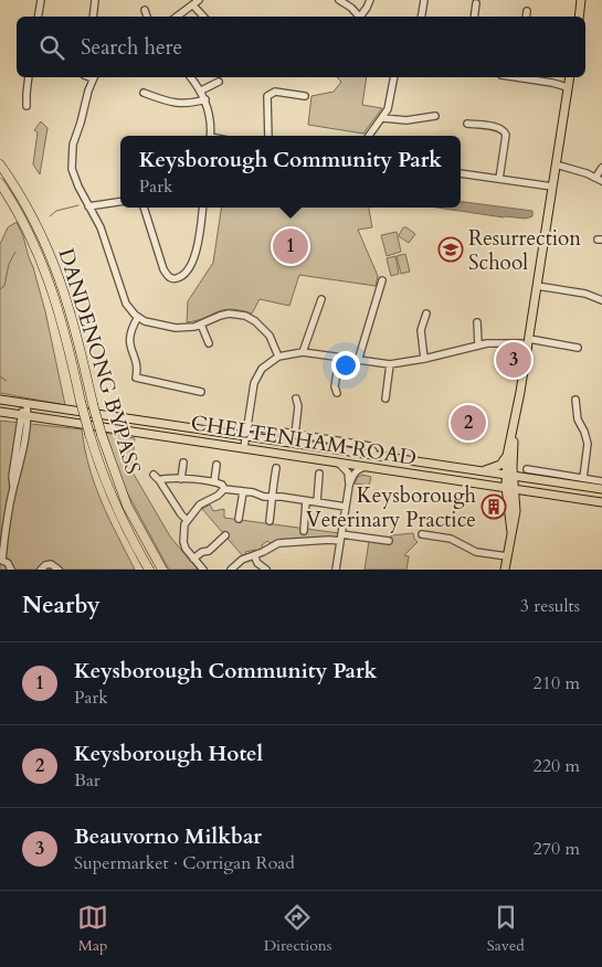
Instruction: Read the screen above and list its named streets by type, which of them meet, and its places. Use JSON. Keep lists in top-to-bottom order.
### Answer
{
  "streets": {
    "highway": ["DANDENONG BYPASS"],
    "main road": ["CHELTENHAM ROAD"]
  },
  "places": {
    "school or university": ["Resurrection School"],
    "building": ["Keysborough Veterinary Practice"]
  },
  "page": {
    "search": "Search here",
    "popup": ["Keysborough Community Park", "Park"],
    "pins": ["1", "3", "2"],
    "heading": ["Nearby", "3 results"],
    "list": [
      {
        "mark": "1",
        "name": "Keysborough Community Park",
        "note": "Park",
        "value": "210 m"
      },
      {
        "mark": "2",
        "name": "Keysborough Hotel",
        "note": "Bar",
        "value": "220 m"
      },
      {
        "mark": "3",
        "name": "Beauvorno Milkbar",
        "note": "Supermarket · Corrigan Road",
        "value": "270 m"
      }
    ],
    "nav": ["Map", "Directions", "Saved"]
  }
}
